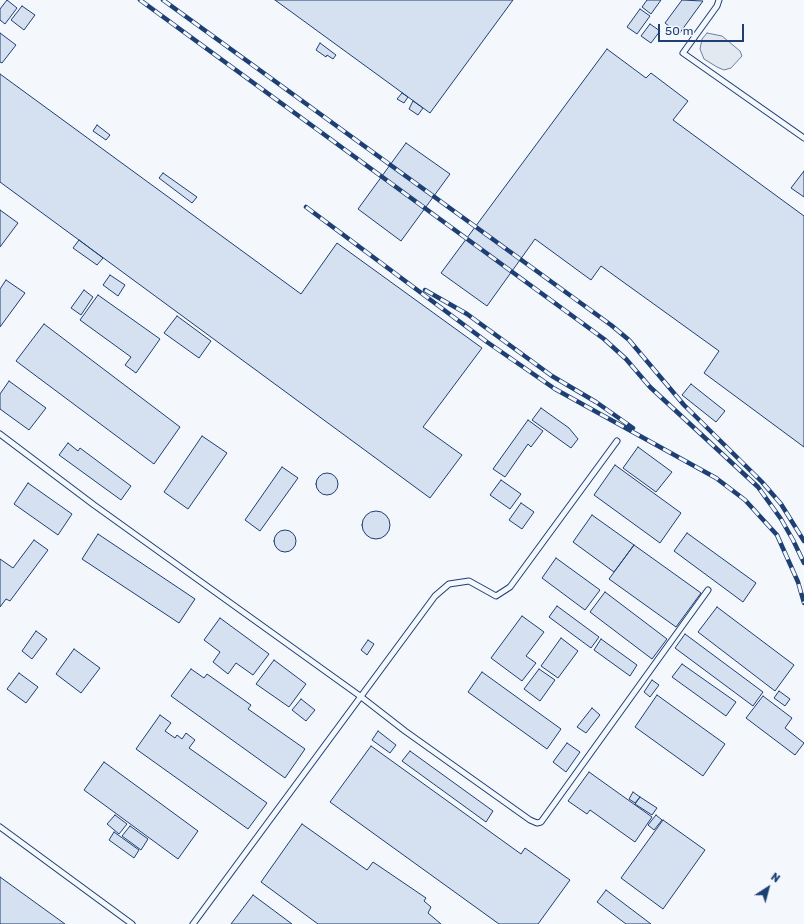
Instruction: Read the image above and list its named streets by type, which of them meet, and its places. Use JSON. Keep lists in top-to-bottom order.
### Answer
{
  "scale_bar": "50 m",
  "north": "top right"
}
